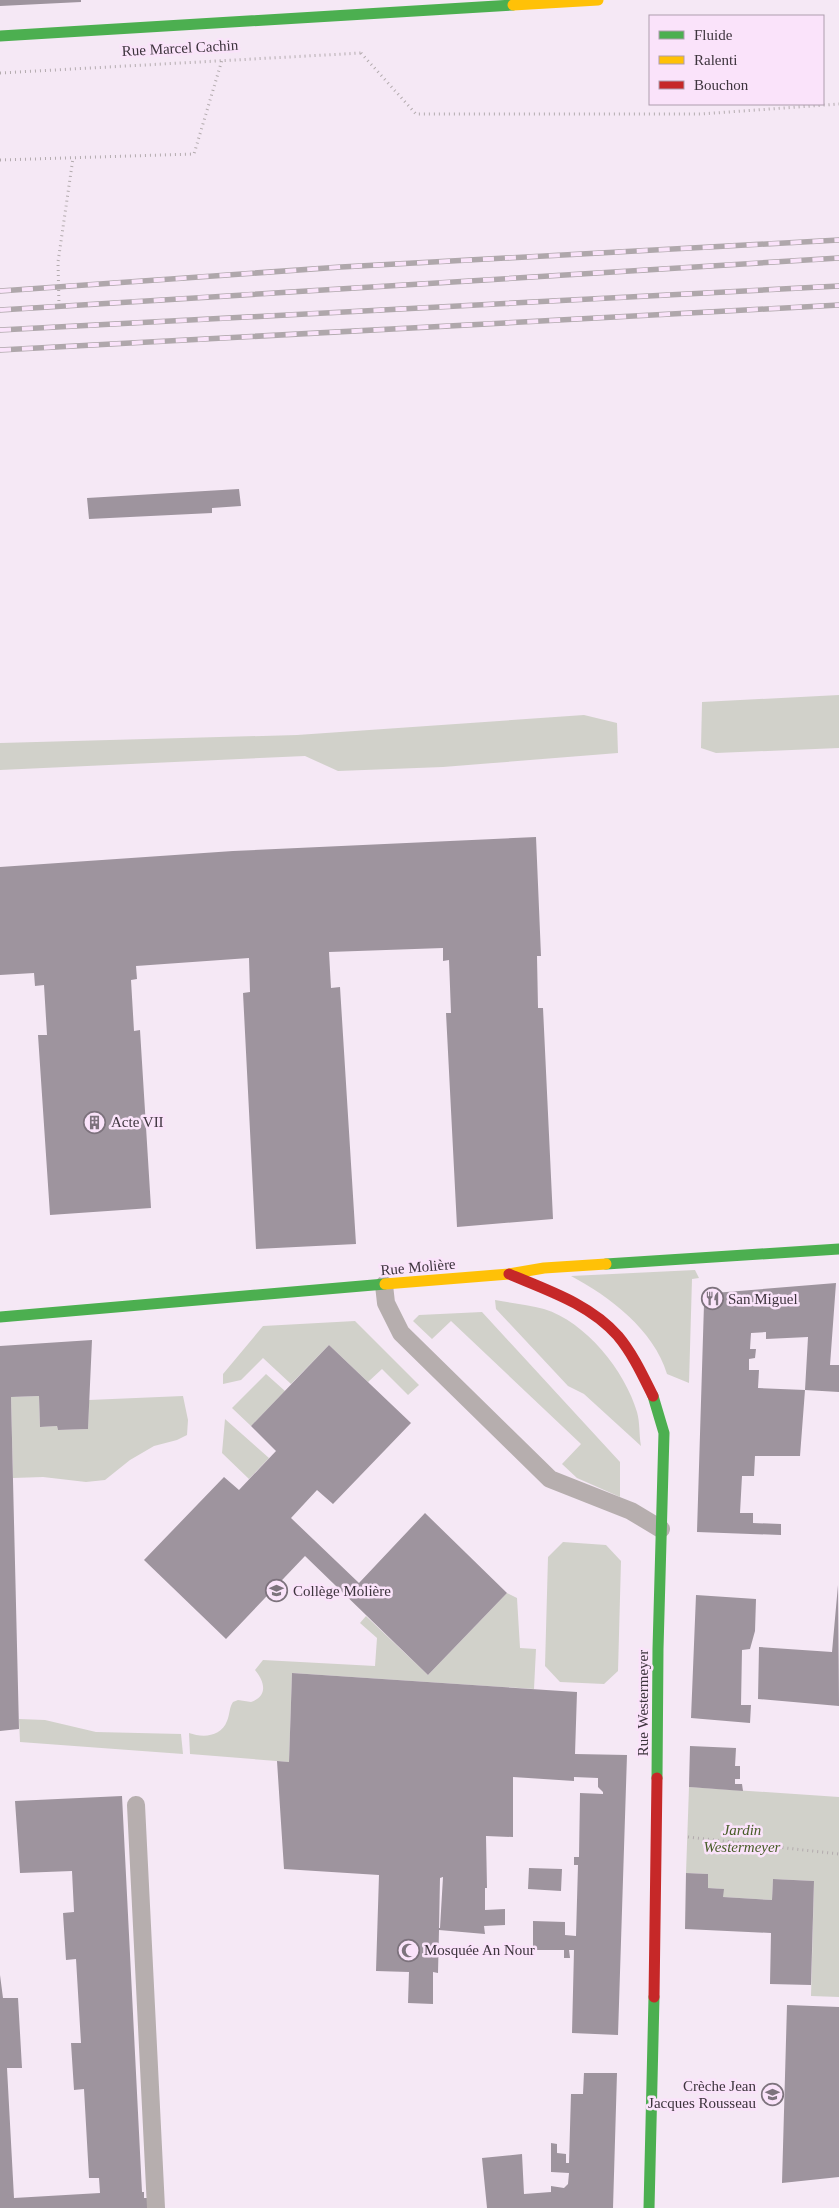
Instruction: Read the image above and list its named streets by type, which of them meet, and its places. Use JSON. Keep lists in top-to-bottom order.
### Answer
{
  "streets": {
    "main road": ["Rue Marcel Cachin", "Rue Molière", "Rue Westermeyer"]
  },
  "crossings": [
    ["Rue Molière", "Rue Westermeyer"]
  ],
  "parks": ["Jardin Westermeyer"],
  "places": {
    "building": ["Acte VII"],
    "restaurant": ["San Miguel"],
    "school or university": ["Collège Molière", "Crèche Jean Jacques Rousseau"],
    "mosque": ["Mosquée An Nour"]
  },
  "legend": ["Fluide", "Ralenti", "Bouchon"]
}
